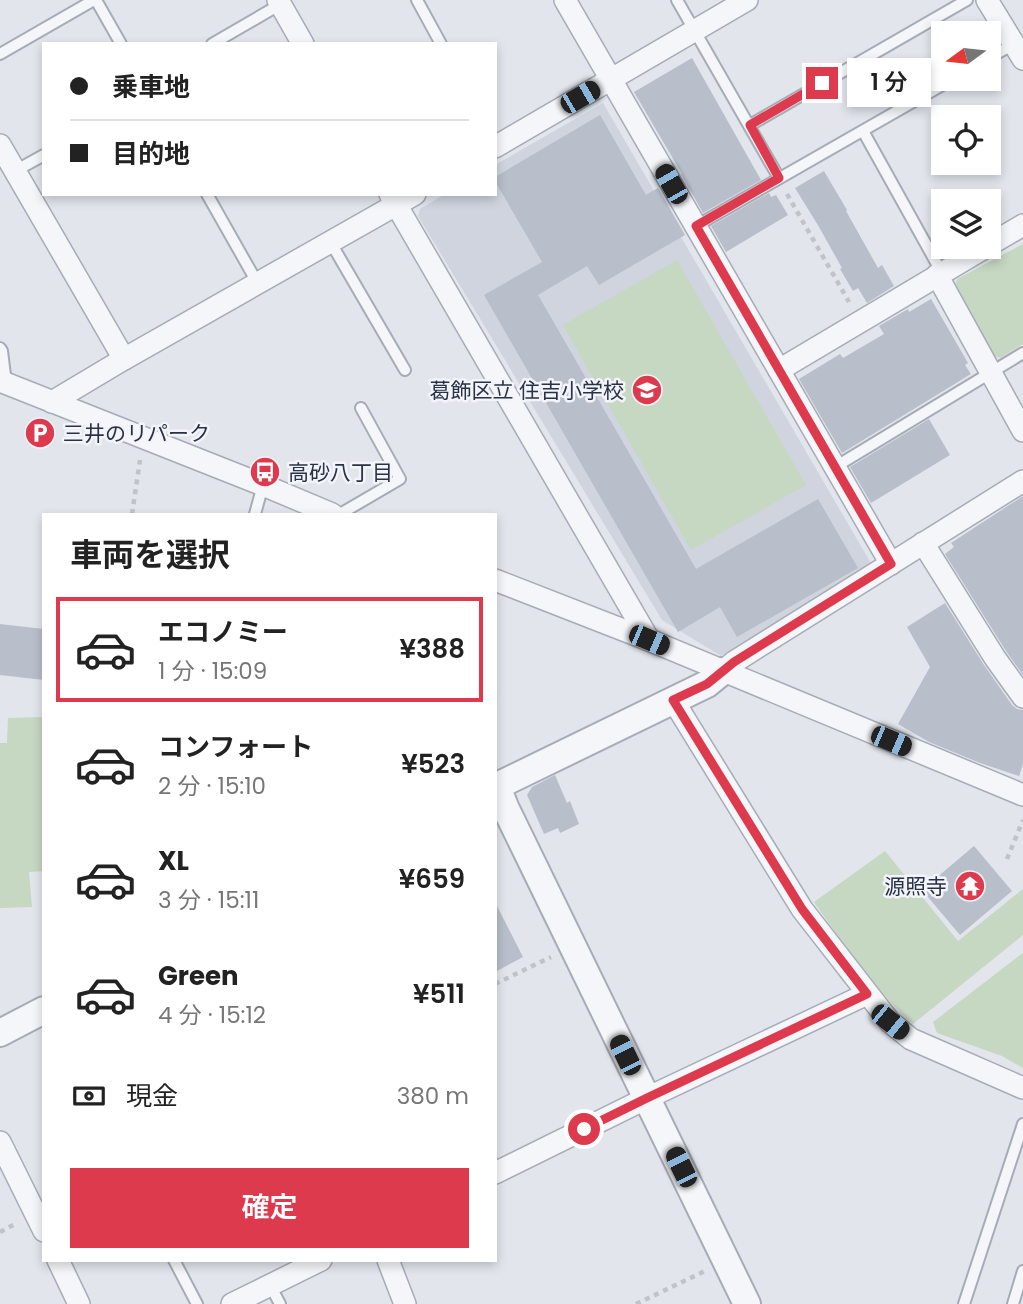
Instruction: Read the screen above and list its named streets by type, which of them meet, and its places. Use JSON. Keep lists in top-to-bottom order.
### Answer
{
  "places": {
    "school or university": ["葛飾区立 住吉小学校"],
    "parking": ["三井のリパーク"],
    "bus stop": ["高砂八丁目"],
    "temple": ["源照寺"]
  },
  "north": "left",
  "page": {
    "banner": ["乗車地", "目的地"],
    "bubble": "1 分",
    "heading": "車両を選択",
    "list": [
      {
        "name": "エコノミー",
        "note": "1 分 · 15:09",
        "value": "¥388"
      },
      {
        "name": "コンフォート",
        "note": "2 分 · 15:10",
        "value": "¥523"
      },
      {
        "name": "XL",
        "note": "3 分 · 15:11",
        "value": "¥659"
      },
      {
        "name": "Green",
        "note": "4 分 · 15:12",
        "value": "¥511"
      }
    ],
    "pay": ["現金", "380 m"],
    "buttons": "確定"
  }
}
